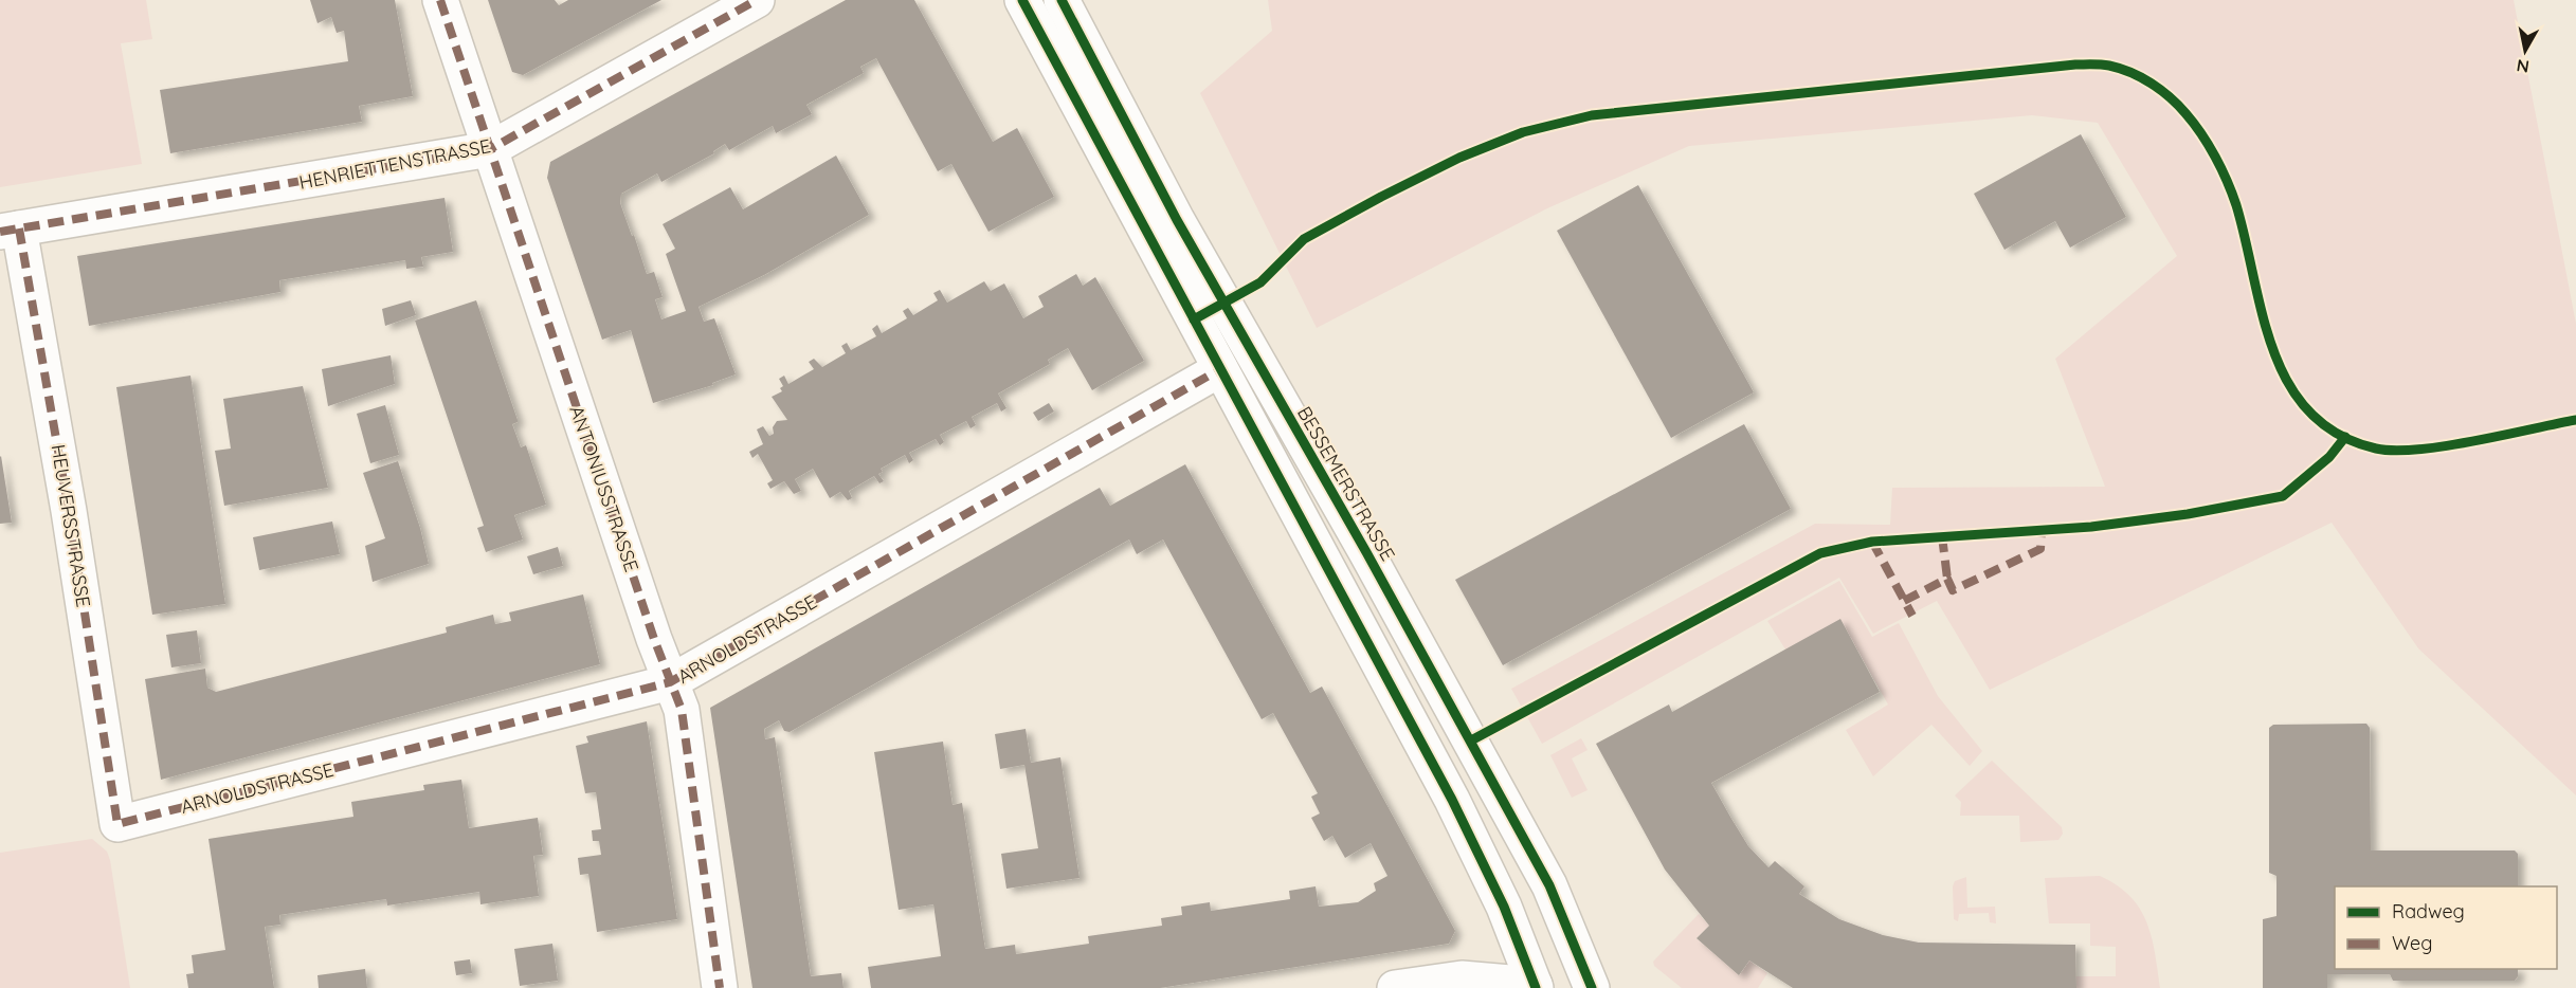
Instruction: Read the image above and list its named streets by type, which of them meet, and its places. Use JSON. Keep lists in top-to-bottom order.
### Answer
{
  "streets": {
    "street": [
      "HENRIETTENSTRASSE",
      "BESSEMERSTRASSE",
      "ANTONIUSSTRASSE",
      "HEUVERSSTRASSE",
      "ARNOLDSTRASSE"
    ]
  },
  "crossings": [
    ["HENRIETTENSTRASSE", "ANTONIUSSTRASSE"],
    ["HENRIETTENSTRASSE", "HEUVERSSTRASSE"],
    ["ANTONIUSSTRASSE", "ARNOLDSTRASSE"],
    ["HEUVERSSTRASSE", "ARNOLDSTRASSE"]
  ],
  "legend": ["Radweg", "Weg"],
  "north": "bottom"
}
